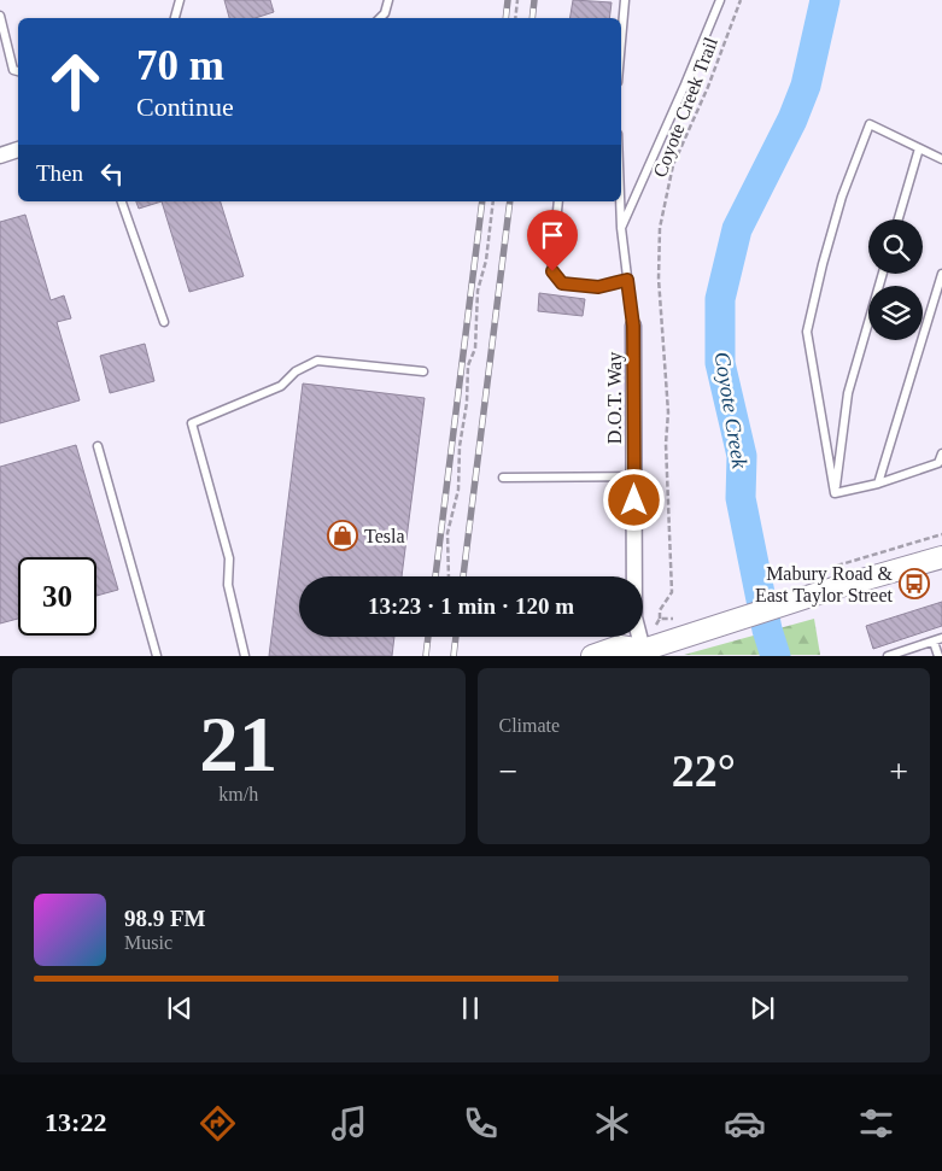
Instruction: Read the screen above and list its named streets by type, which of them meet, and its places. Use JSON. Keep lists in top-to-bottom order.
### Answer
{
  "streets": {
    "street": ["D.O.T. Way"],
    "path": ["Coyote Creek Trail"]
  },
  "water": ["Coyote Creek"],
  "places": {
    "shop": ["Tesla"],
    "bus stop": ["Mabury Road & East Taylor Street"]
  },
  "page": {
    "turn": ["70 m", "Continue"],
    "then": "Then",
    "limit": "30",
    "trip": "13:23 · 1 min · 120 m",
    "tile": [
      ["21", "km/h"],
      "Climate"
    ],
    "heat": ["−", "22°", "+"],
    "song": ["98.9 FM", "Music"],
    "tabs": "13:22"
  }
}
